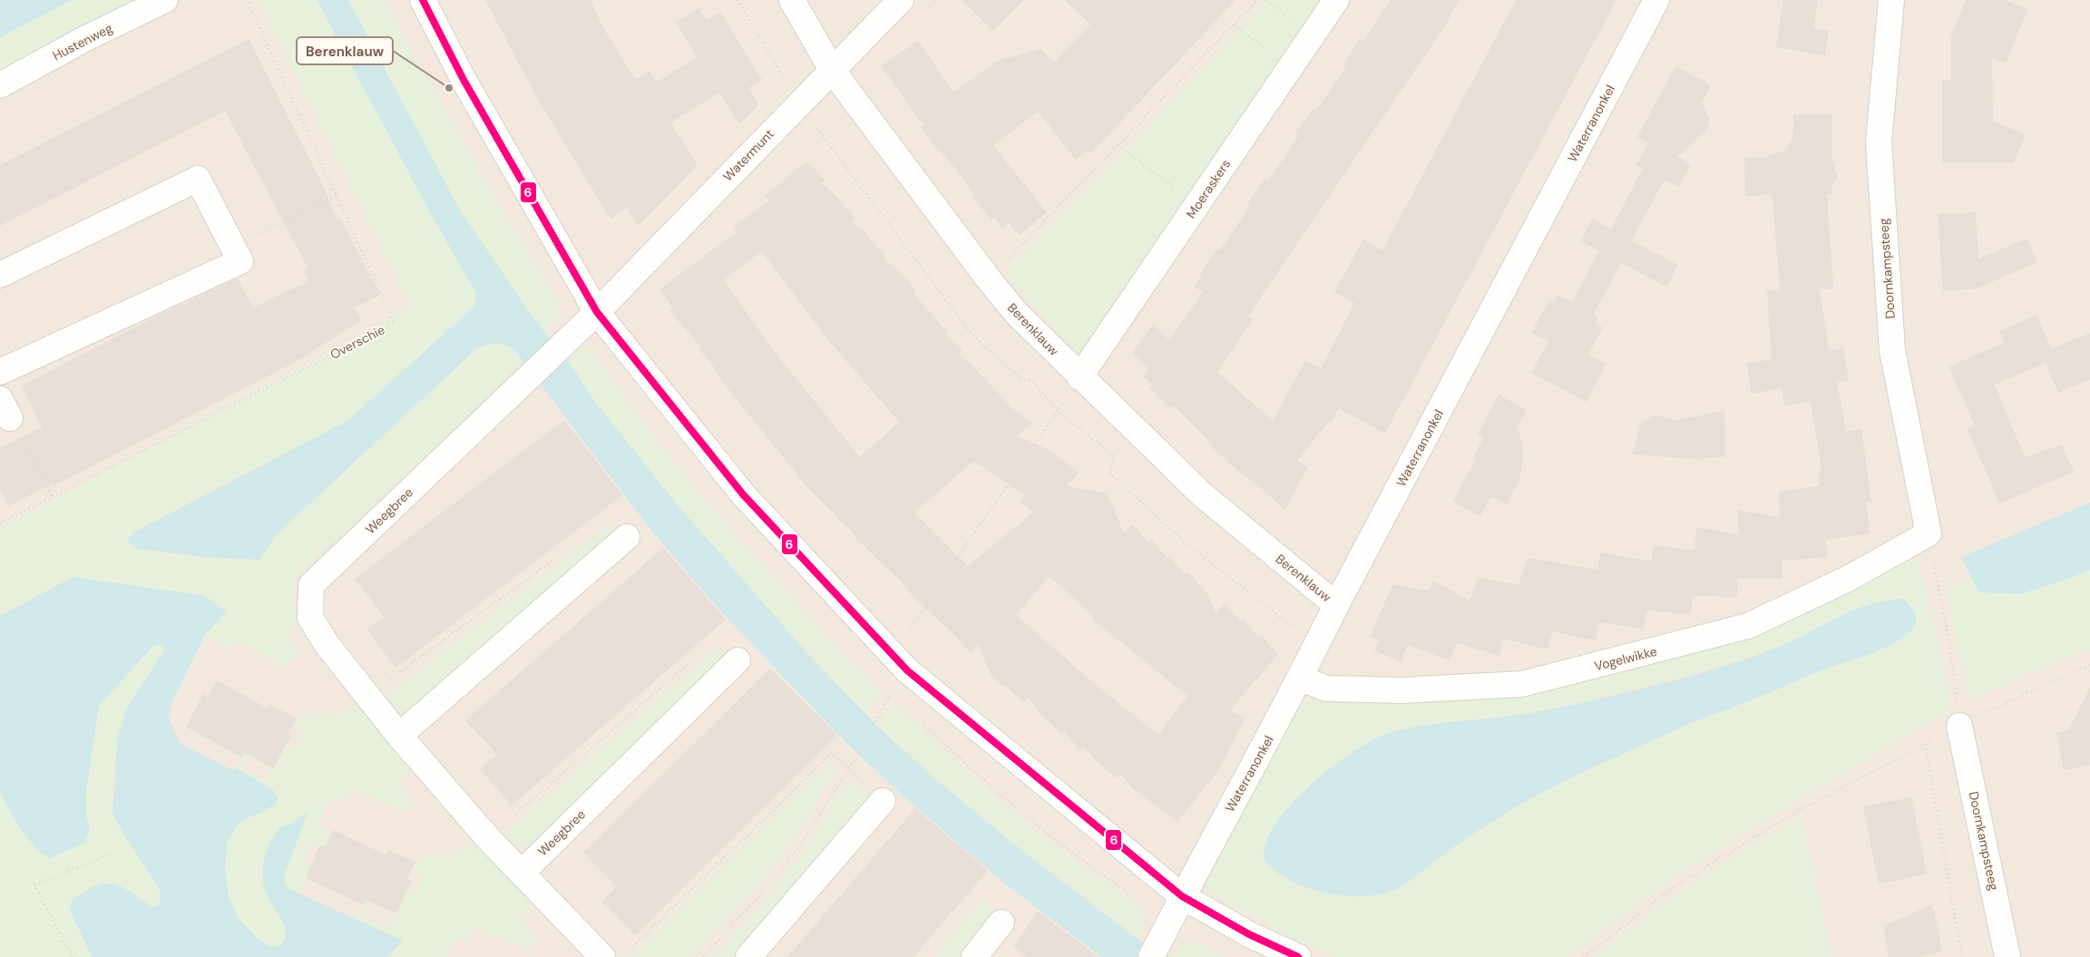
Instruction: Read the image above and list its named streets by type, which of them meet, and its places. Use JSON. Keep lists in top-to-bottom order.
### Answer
{
  "streets": {
    "street": [
      "Hustenweg",
      "Waterranonkel",
      "Watermunt",
      "Moeraskers",
      "Doornkampsteeg",
      "Berenklauw",
      "Weegbree",
      "Vogelwikke"
    ],
    "path": ["Overschie"]
  },
  "crossings": [
    ["Waterranonkel", "Berenklauw"],
    ["Waterranonkel", "Vogelwikke"],
    ["Watermunt", "Berenklauw"],
    ["Watermunt", "Weegbree"],
    ["Moeraskers", "Berenklauw"],
    ["Doornkampsteeg", "Vogelwikke"]
  ],
  "places": ["Berenklauw"],
  "lines": ["transit line 6"]
}
